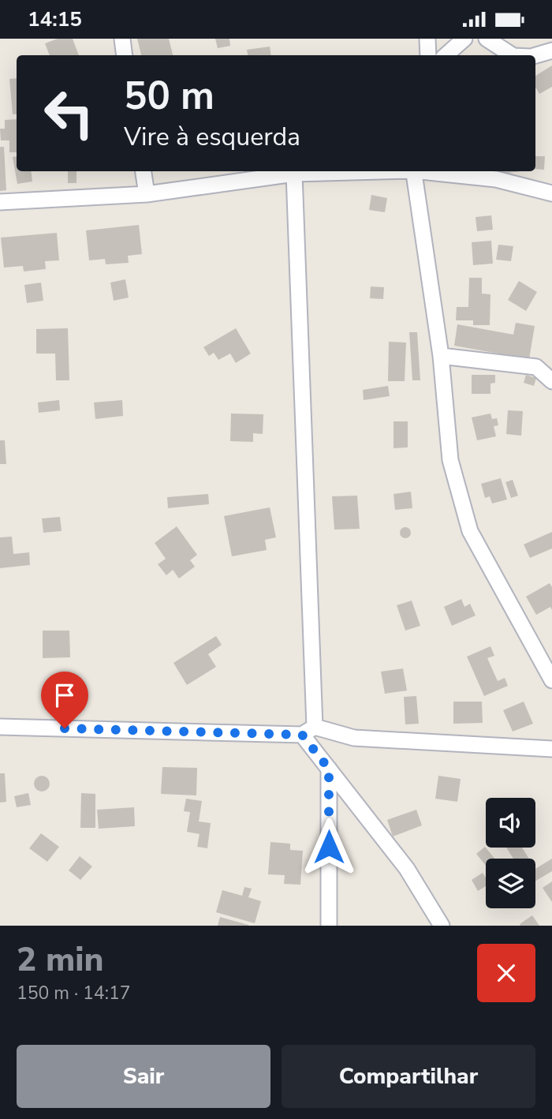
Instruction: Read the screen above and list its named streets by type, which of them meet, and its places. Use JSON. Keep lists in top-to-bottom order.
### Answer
{
  "page": {
    "status": "14:15",
    "turn": ["50 m", "Vire à esquerda"],
    "heading": ["2 min", "150 m · 14:17"],
    "buttons": ["Sair", "Compartilhar"]
  }
}
